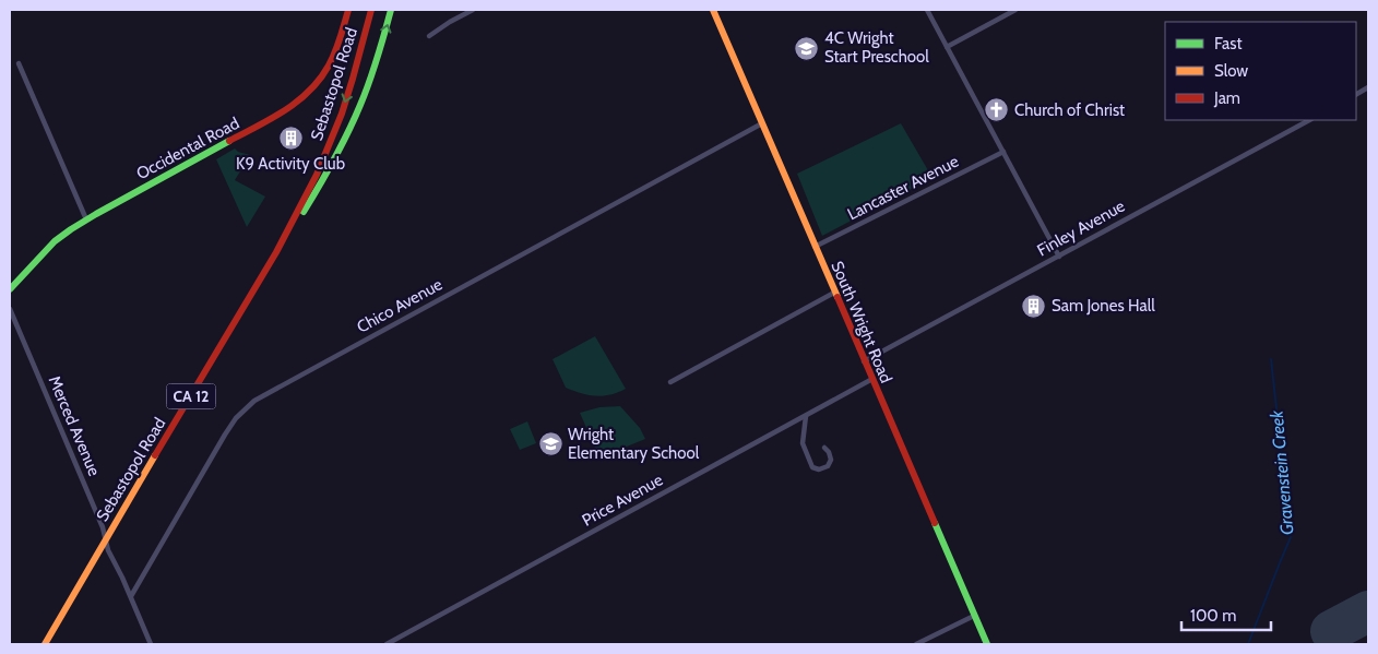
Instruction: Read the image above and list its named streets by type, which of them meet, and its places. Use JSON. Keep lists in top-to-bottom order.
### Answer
{
  "streets": {
    "main road": [
      "Sebastopol Road",
      "Occidental Road",
      "South Wright Road",
      "CA 12"
    ],
    "street": [
      "Lancaster Avenue",
      "Finley Avenue",
      "Chico Avenue",
      "Merced Avenue",
      "Price Avenue"
    ]
  },
  "crossings": [
    ["Sebastopol Road", "Merced Avenue"],
    ["Lancaster Avenue", "South Wright Road"],
    ["Finley Avenue", "South Wright Road"],
    ["Chico Avenue", "South Wright Road"],
    ["Chico Avenue", "Merced Avenue"],
    ["South Wright Road", "Price Avenue"]
  ],
  "water": ["Gravenstein Creek"],
  "places": {
    "school or university": ["4C Wright Start Preschool", "Wright Elementary School"],
    "church": ["Church of Christ"],
    "building": ["K9 Activity Club", "Sam Jones Hall"]
  },
  "legend": ["Fast", "Slow", "Jam"],
  "scale_bar": "100 m"
}
